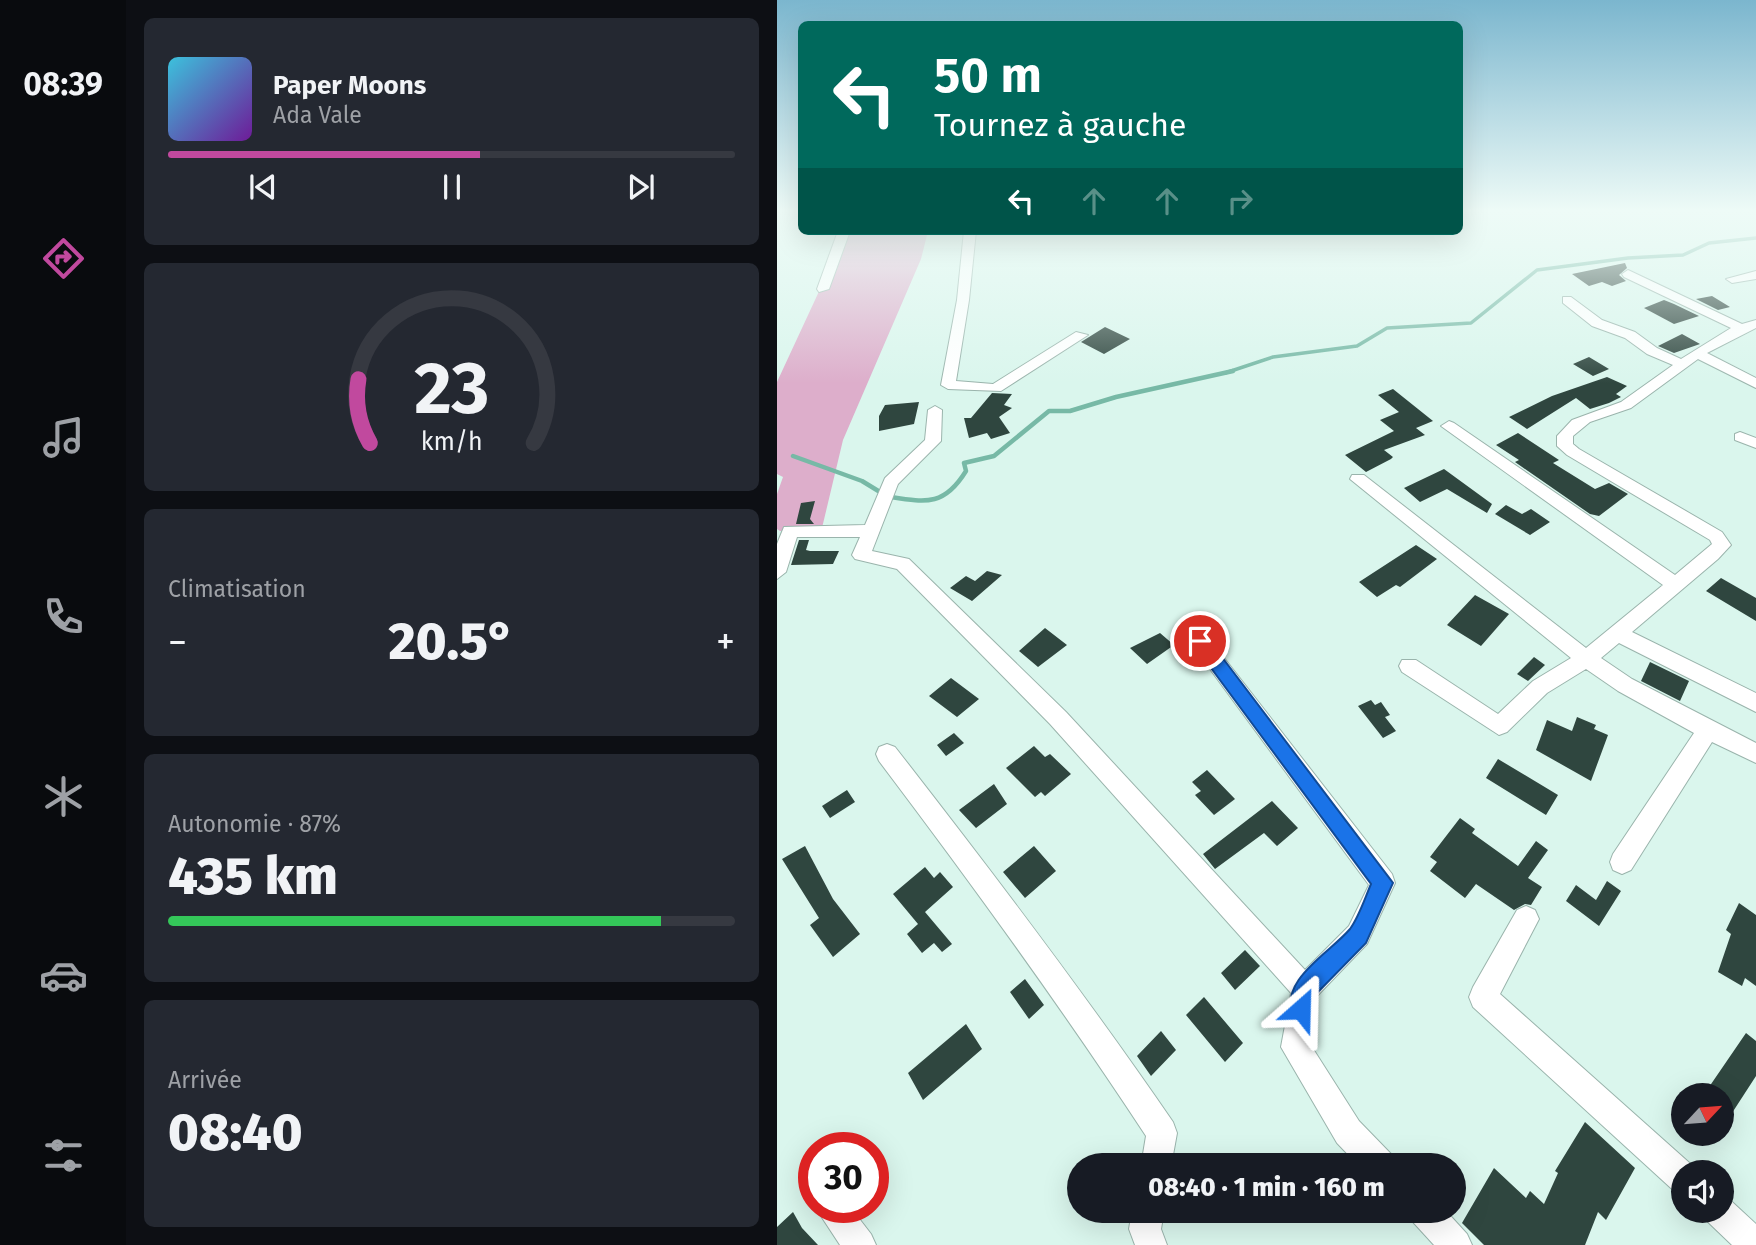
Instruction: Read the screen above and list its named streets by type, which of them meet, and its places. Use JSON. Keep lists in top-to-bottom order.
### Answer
{
  "north": "top right",
  "page": {
    "tabs": "08:39",
    "turn": ["50 m", "Tournez à gauche"],
    "song": ["Paper Moons", "Ada Vale"],
    "tile": [
      "Climatisation",
      ["Autonomie · 87%", "435 km"],
      ["Arrivée", "08:40"]
    ],
    "heat": ["−", "20.5°", "+"],
    "limit": "30",
    "trip": "08:40 · 1 min · 160 m",
    "gauge": ["23", "km/h"]
  }
}
